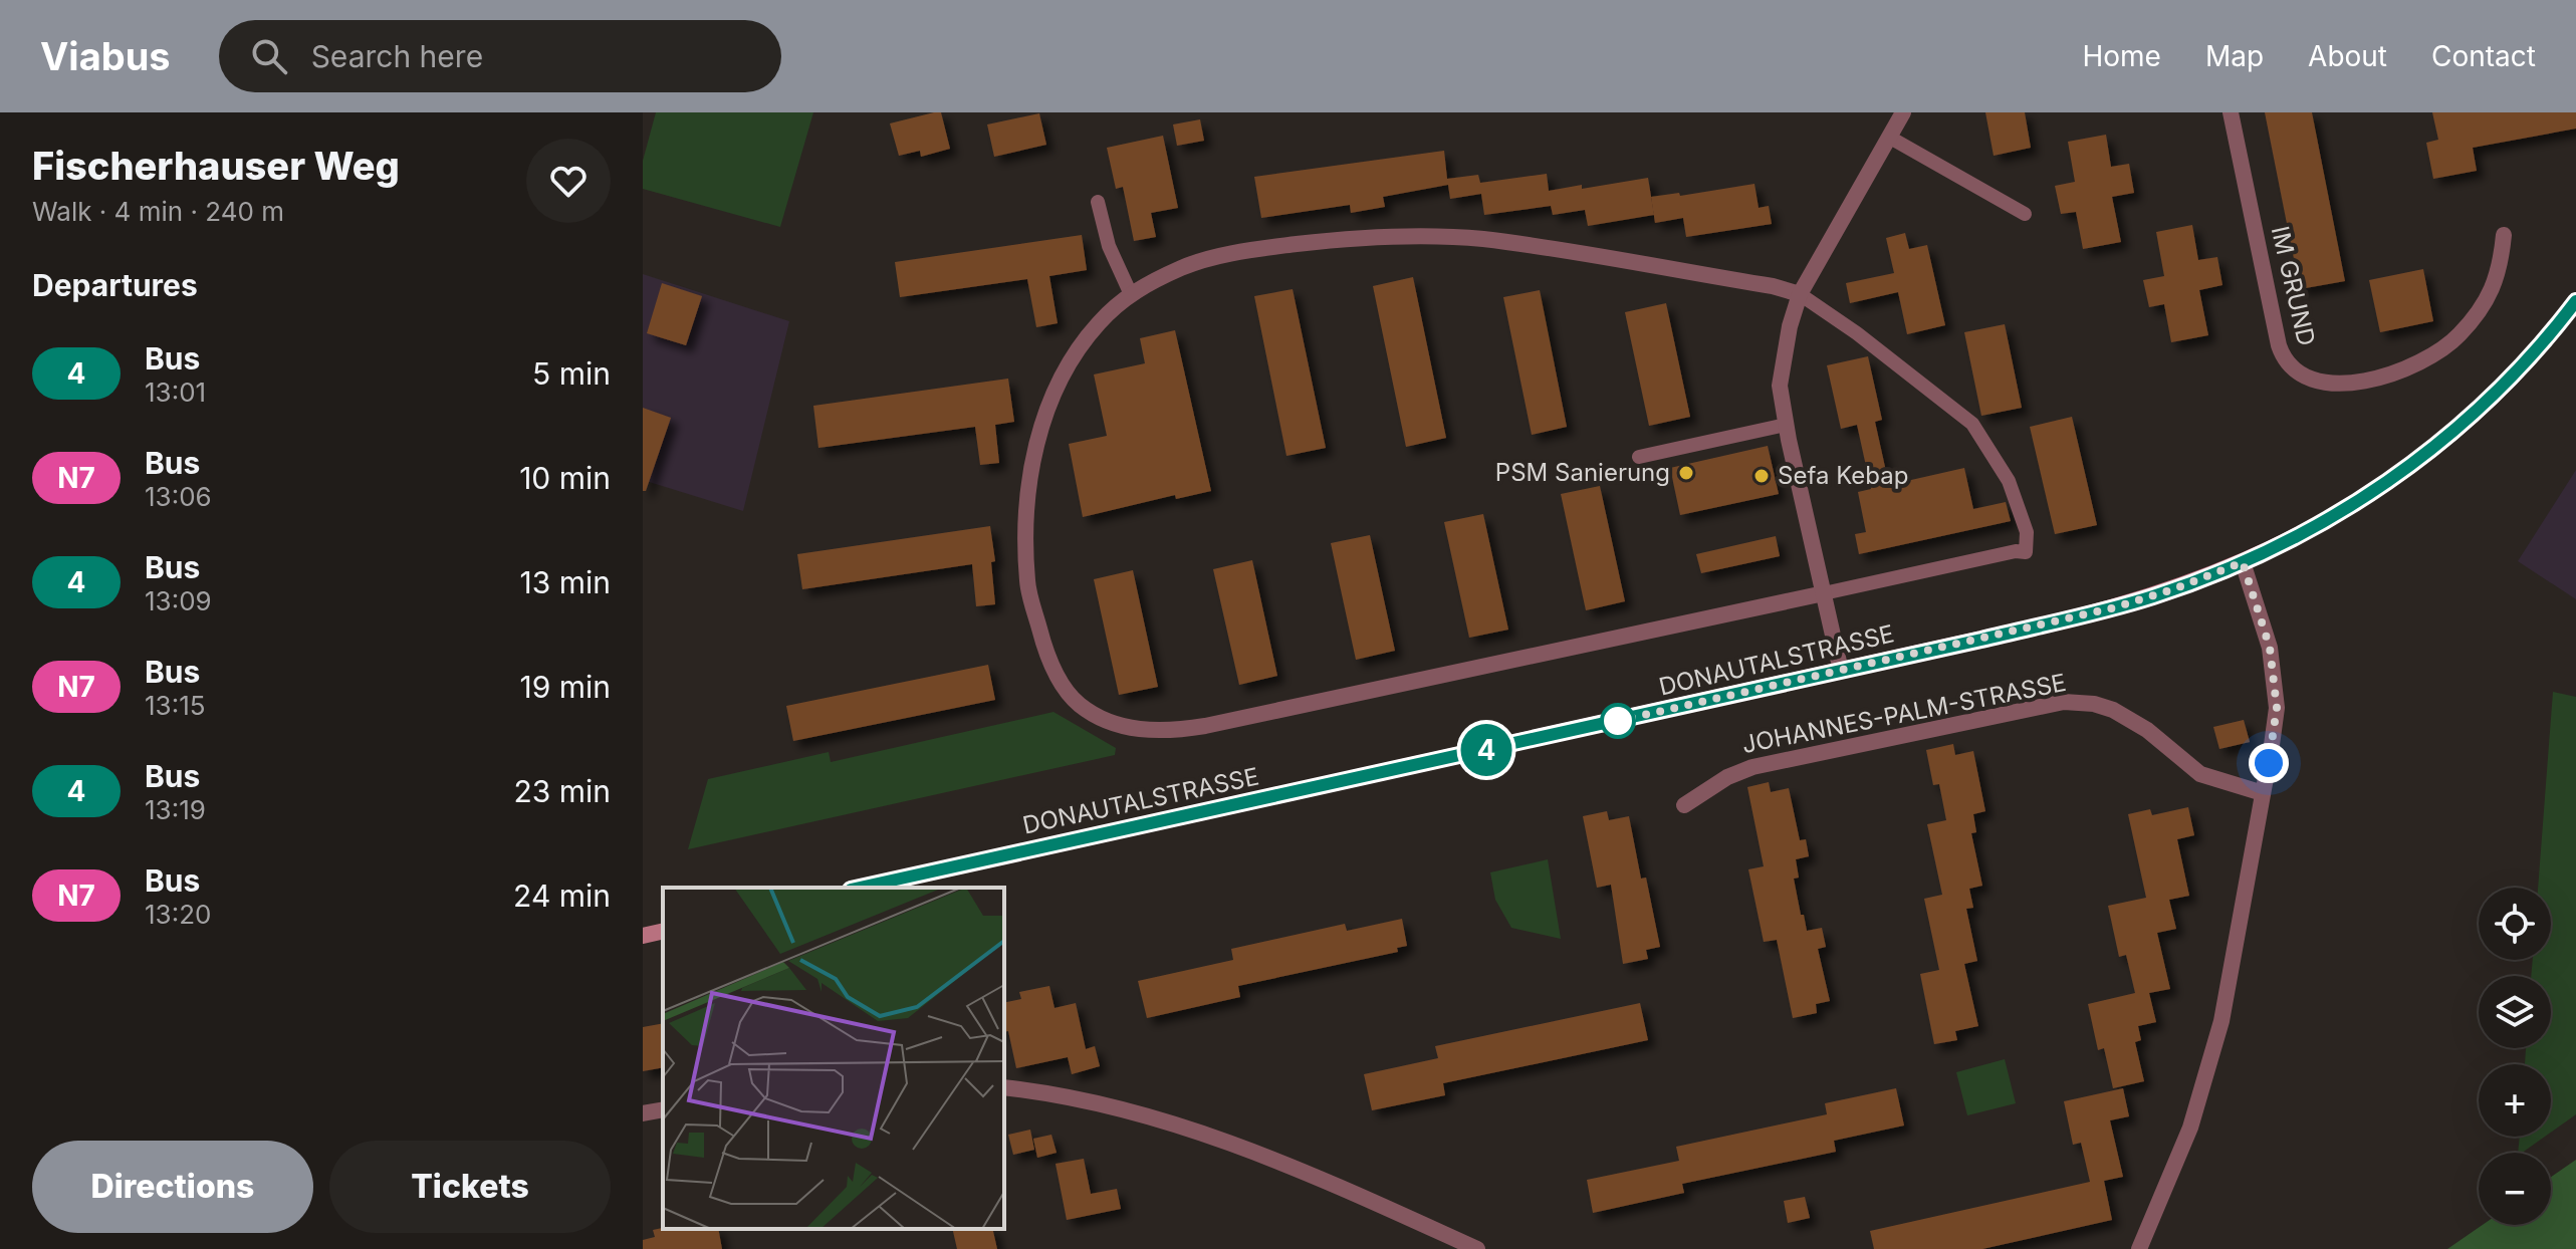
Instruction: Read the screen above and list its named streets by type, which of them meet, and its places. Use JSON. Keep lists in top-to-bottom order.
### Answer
{
  "streets": {
    "main road": ["DONAUTALSTRASSE"],
    "street": ["IM GRUND", "JOHANNES-PALM-STRASSE"]
  },
  "places": ["PSM Sanierung", "Sefa Kebap"],
  "lines": ["bus line 4"],
  "page": {
    "header": "Viabus",
    "search": "Search here",
    "nav": [
      "Home",
      "Map",
      "About",
      "Contact"
    ],
    "heading": [
      ["Fischerhauser Weg", "Walk · 4 min · 240 m"],
      "Departures"
    ],
    "on_map": "4",
    "list": [
      {
        "mark": "4",
        "name": "Bus",
        "note": "13:01",
        "value": "5 min"
      },
      {
        "mark": "N7",
        "name": "Bus",
        "note": "13:06",
        "value": "10 min"
      },
      {
        "mark": "4",
        "name": "Bus",
        "note": "13:09",
        "value": "13 min"
      },
      {
        "mark": "N7",
        "name": "Bus",
        "note": "13:15",
        "value": "19 min"
      },
      {
        "mark": "4",
        "name": "Bus",
        "note": "13:19",
        "value": "23 min"
      },
      {
        "mark": "N7",
        "name": "Bus",
        "note": "13:20",
        "value": "24 min"
      }
    ],
    "map_buttons": ["+", "−"],
    "buttons": ["Directions", "Tickets"]
  }
}
